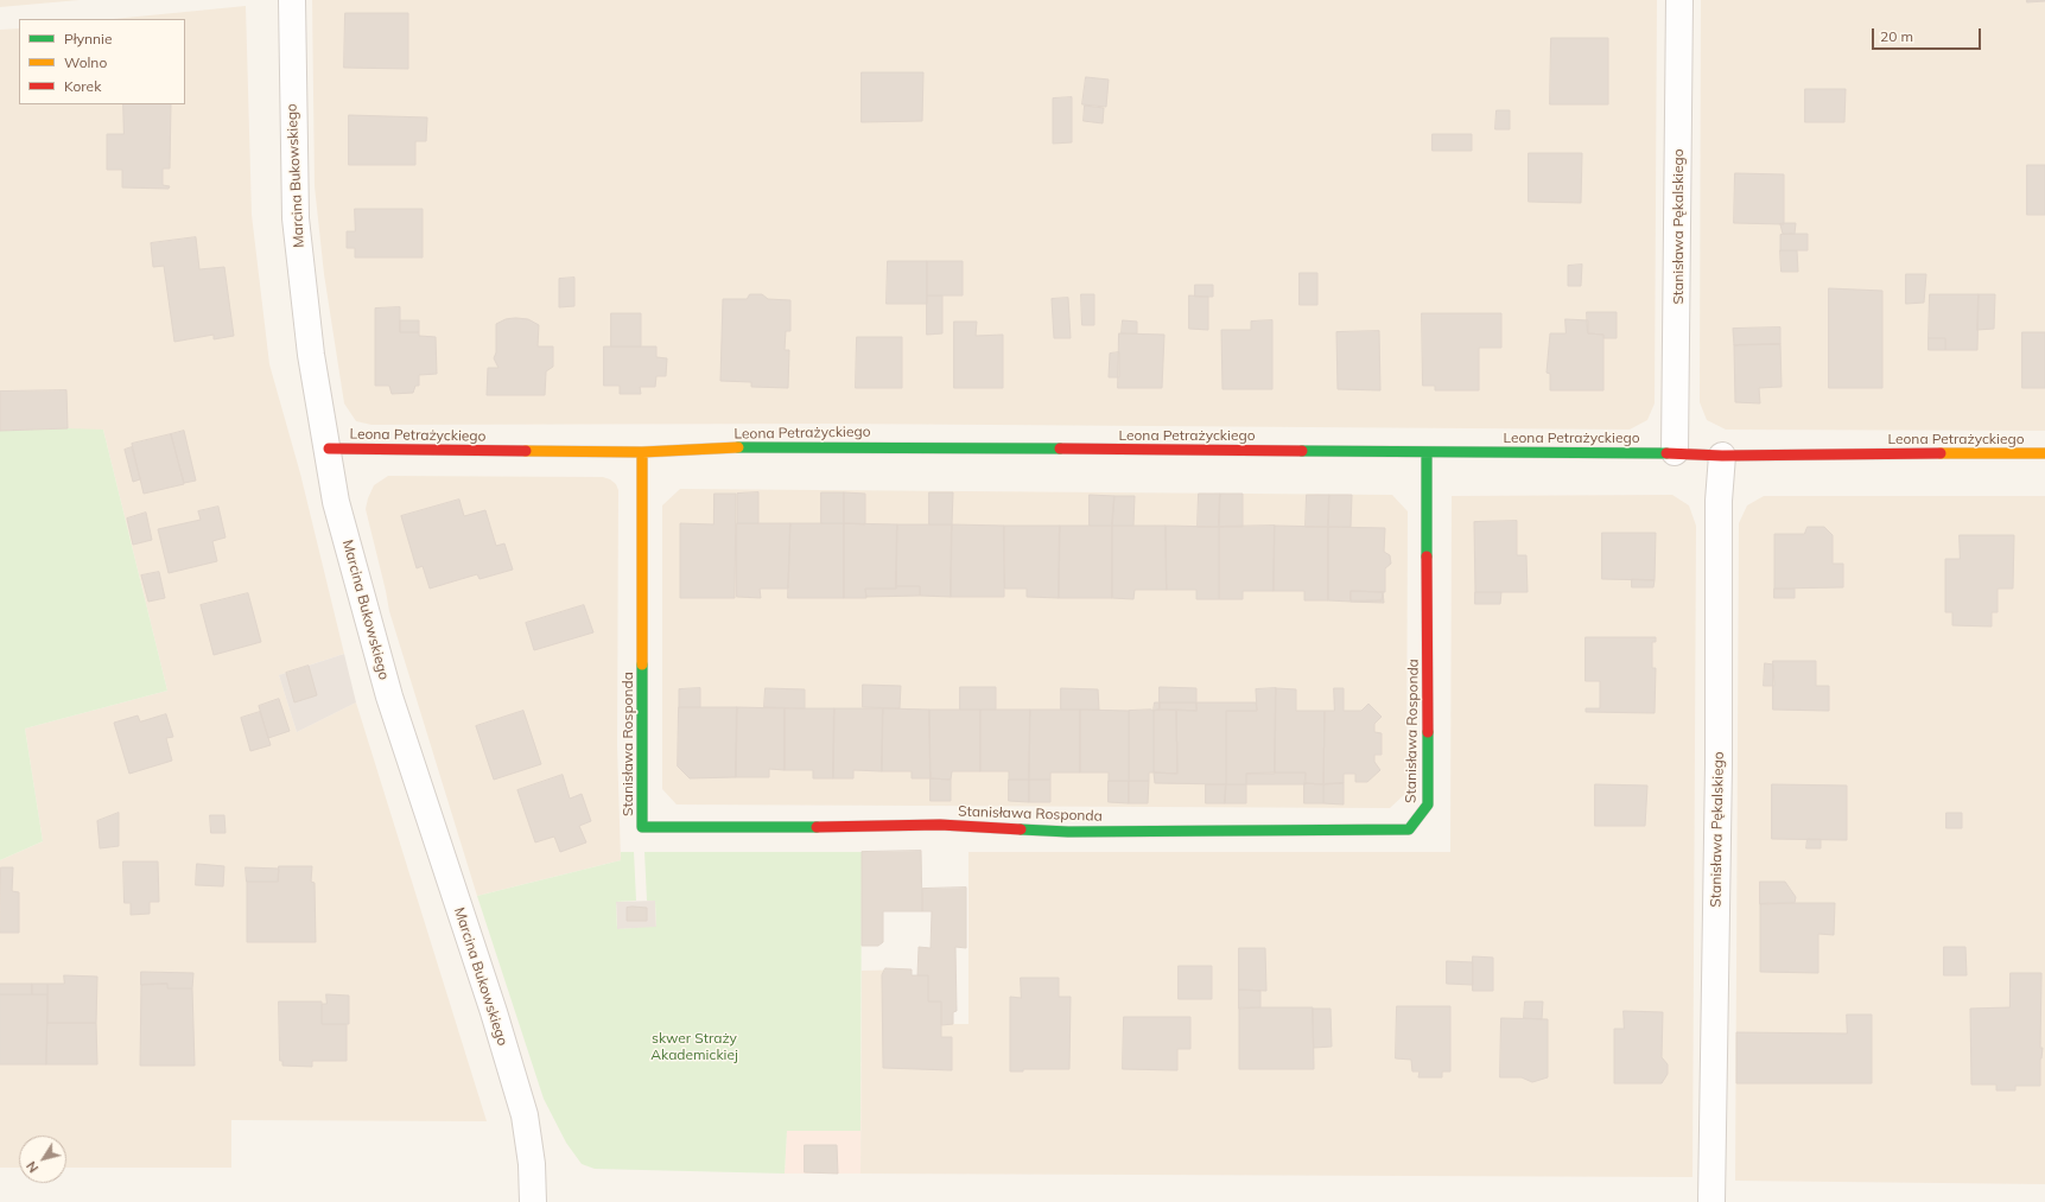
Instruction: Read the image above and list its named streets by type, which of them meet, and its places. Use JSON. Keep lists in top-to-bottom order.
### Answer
{
  "streets": {
    "street": [
      "Marcina Bukowskiego",
      "Stanisława Pękalskiego",
      "Leona Petrażyckiego",
      "Stanisława Rosponda"
    ]
  },
  "crossings": [
    ["Marcina Bukowskiego", "Leona Petrażyckiego"],
    ["Stanisława Pękalskiego", "Leona Petrażyckiego"],
    ["Leona Petrażyckiego", "Stanisława Rosponda"]
  ],
  "parks": ["skwer Straży Akademickiej"],
  "legend": ["Płynnie", "Wolno", "Korek"],
  "scale_bar": "20 m",
  "north": "bottom left"
}
